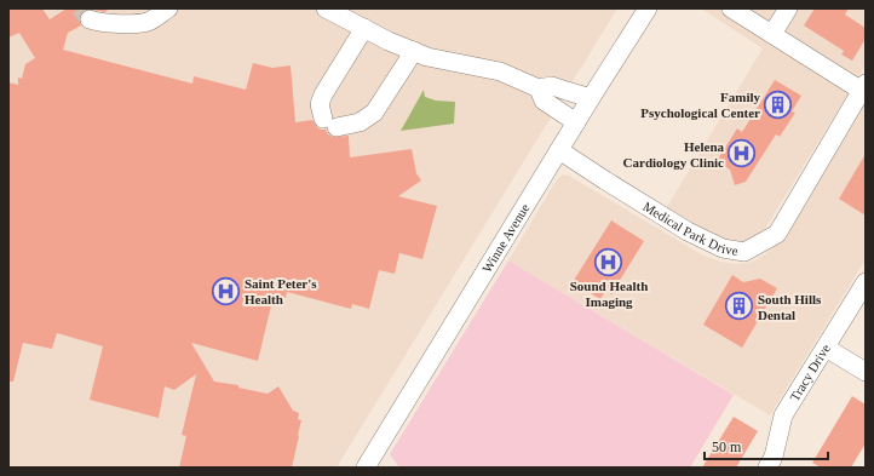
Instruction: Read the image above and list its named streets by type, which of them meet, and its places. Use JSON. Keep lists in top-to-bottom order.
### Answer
{
  "streets": {
    "street": ["Medical Park Drive", "Winne Avenue", "Tracy Drive"]
  },
  "crossings": [
    ["Medical Park Drive", "Winne Avenue"]
  ],
  "places": {
    "building": ["Family Psychological Center", "South Hills Dental"],
    "hospital": ["Helena Cardiology Clinic", "Sound Health Imaging", "Saint Peter's Health"]
  },
  "scale_bar": "50 m"
}
